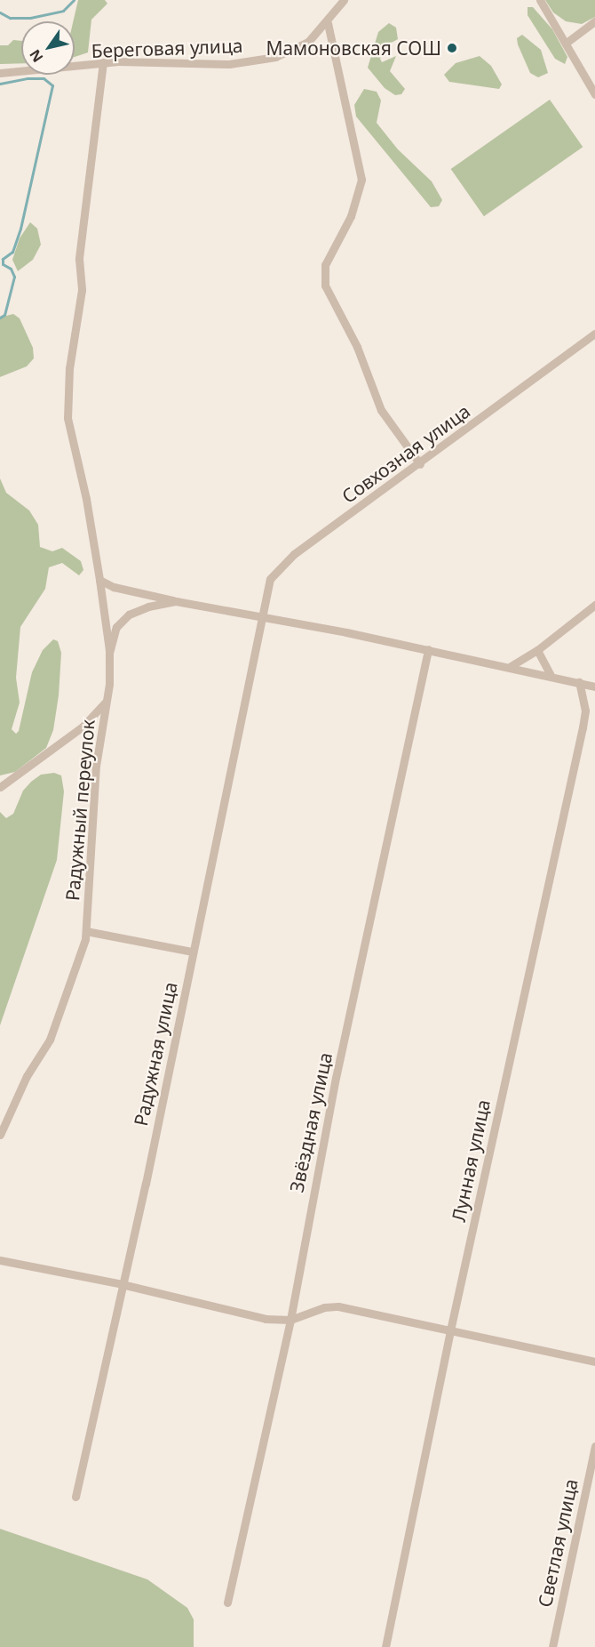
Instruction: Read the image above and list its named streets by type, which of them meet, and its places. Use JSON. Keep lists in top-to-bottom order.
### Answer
{
  "streets": {
    "street": [
      "Береговая улица",
      "Совхозная улица",
      "Радужный переулок",
      "Радужная улица",
      "Звёздная улица",
      "Лунная улица",
      "Светлая улица"
    ]
  },
  "crossings": [
    ["Совхозная улица", "Радужный переулок"],
    ["Совхозная улица", "Радужная улица"],
    ["Радужный переулок", "Радужная улица"],
    ["Радужный переулок", "Звёздная улица"],
    ["Радужный переулок", "Лунная улица"]
  ],
  "places": ["Мамоновская СОШ"],
  "north": "bottom left"
}
